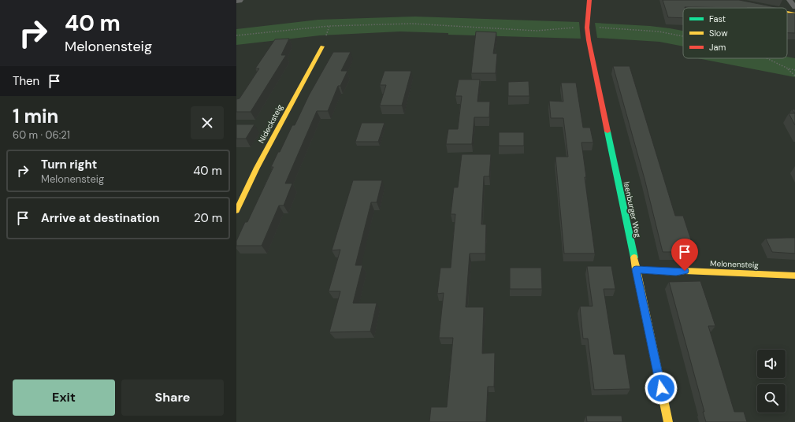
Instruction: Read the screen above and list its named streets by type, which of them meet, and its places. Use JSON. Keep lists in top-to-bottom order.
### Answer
{
  "streets": {
    "street": ["Nidecksteig", "Isenburger Weg", "Melonensteig"]
  },
  "crossings": [
    ["Isenburger Weg", "Melonensteig"]
  ],
  "legend": ["Fast", "Slow", "Jam"],
  "page": {
    "turn": ["40 m", "Melonensteig"],
    "then": "Then",
    "heading": ["1 min", "60 m · 06:21"],
    "list": [
      {
        "name": "Turn right",
        "note": "Melonensteig",
        "value": "40 m"
      },
      {
        "name": "Arrive at destination",
        "value": "20 m"
      }
    ],
    "buttons": ["Exit", "Share"]
  }
}
